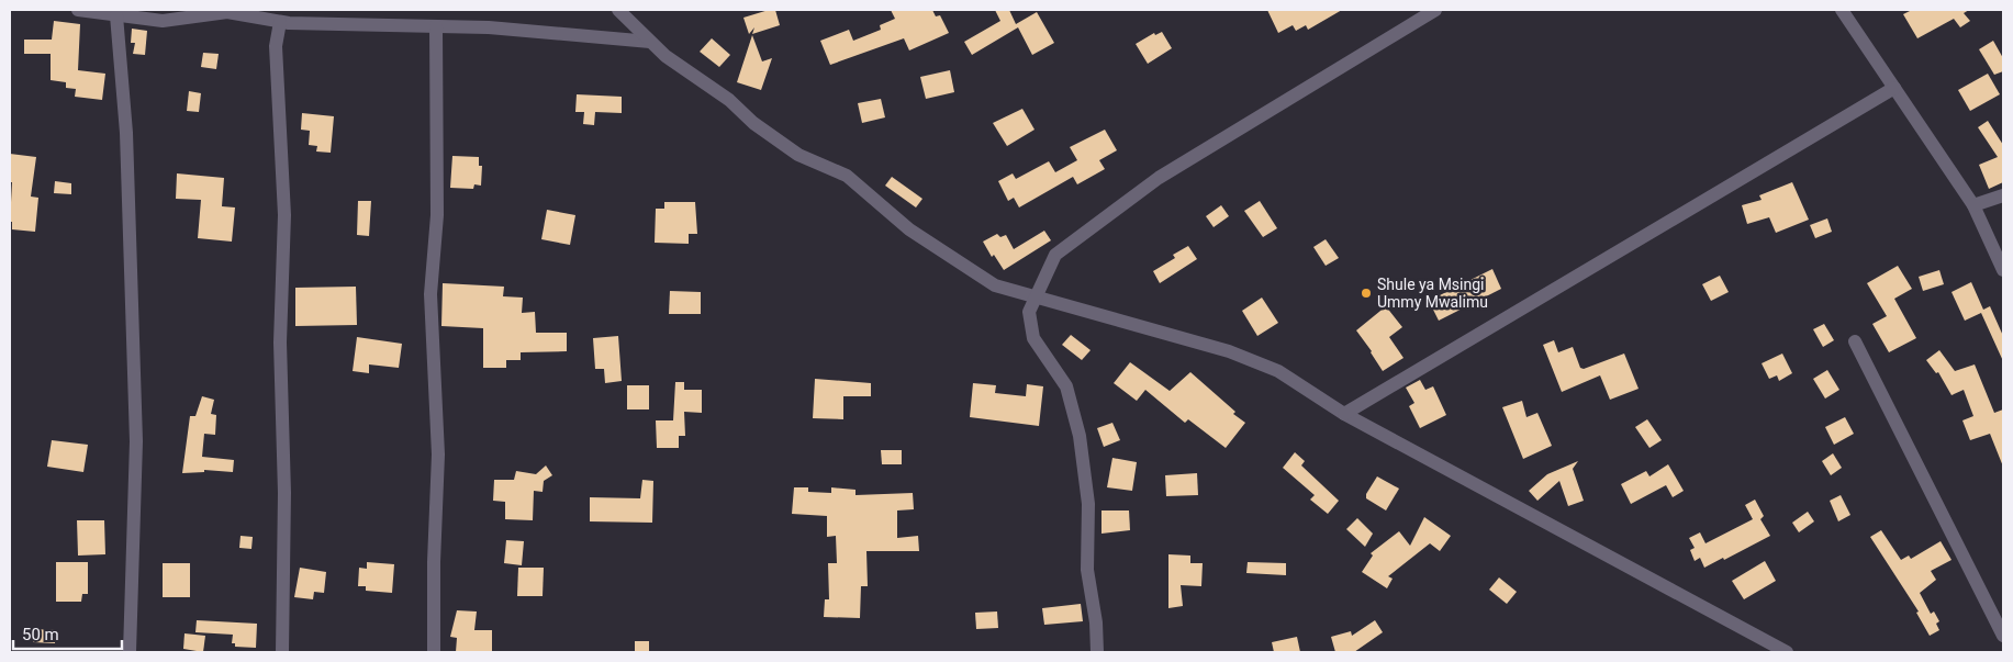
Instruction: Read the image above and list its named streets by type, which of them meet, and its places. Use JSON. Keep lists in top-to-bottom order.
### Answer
{
  "places": ["Shule ya Msingi Ummy Mwalimu"],
  "scale_bar": "50 m"
}
